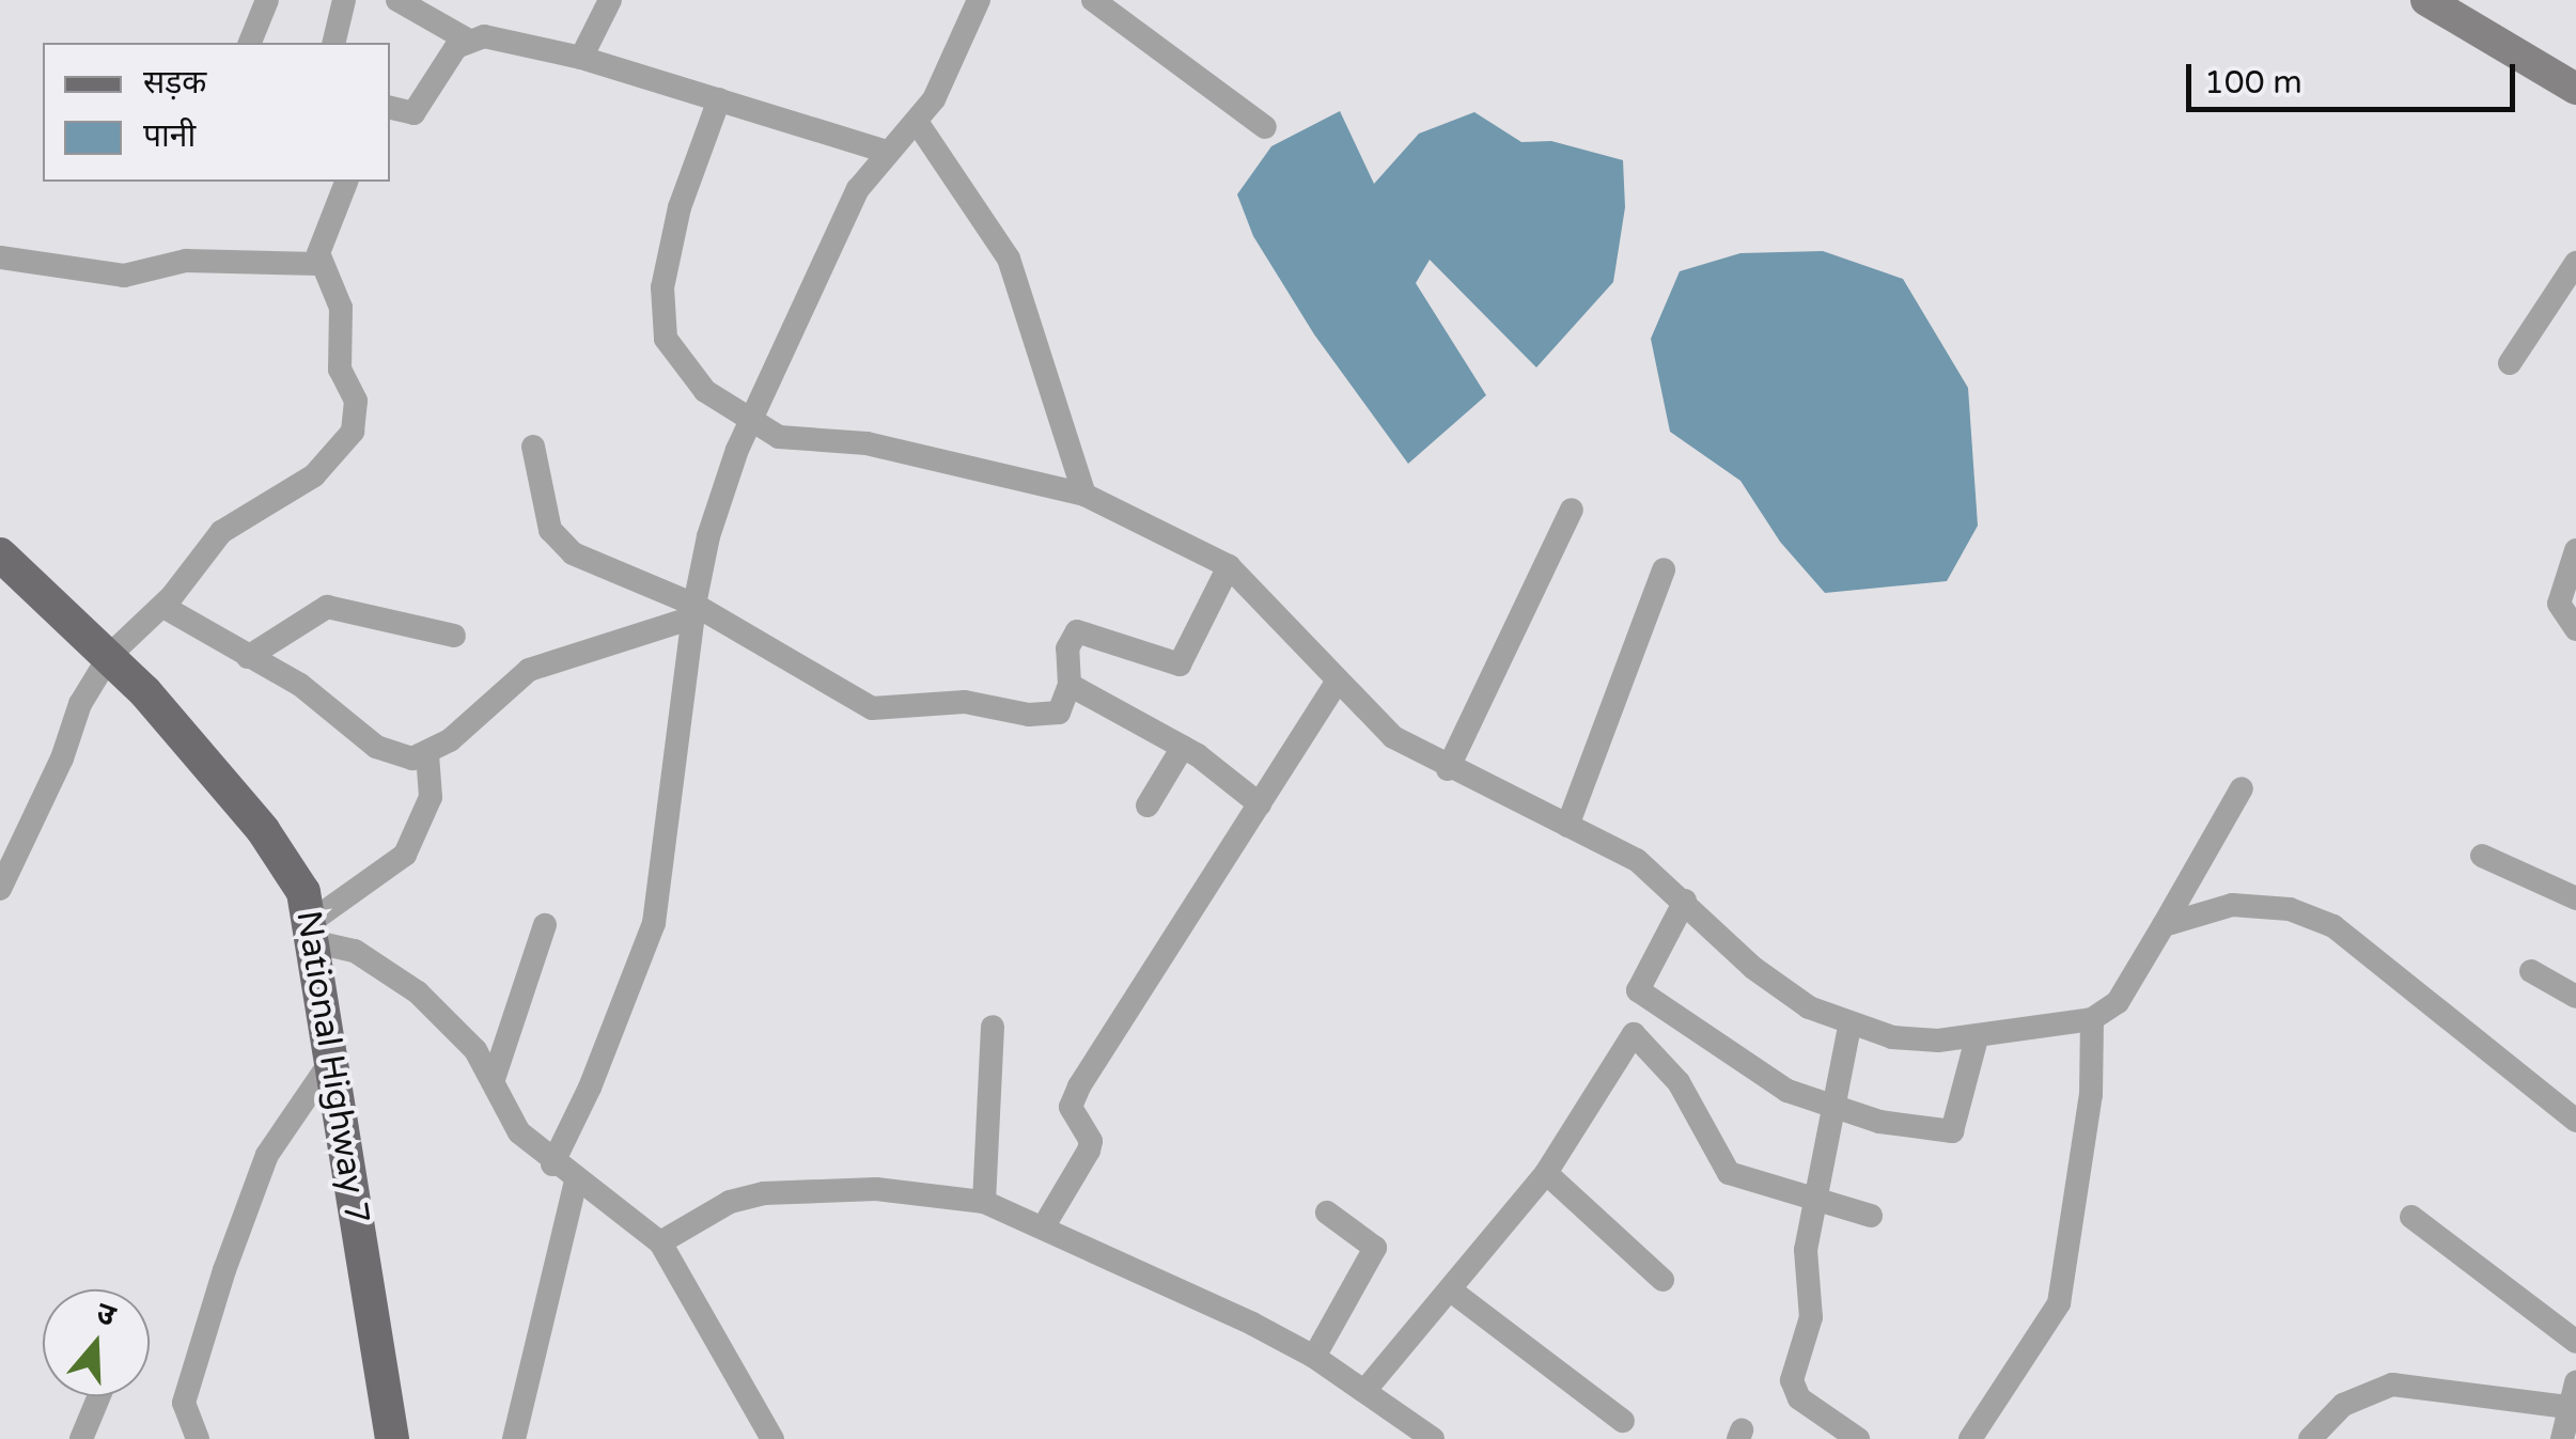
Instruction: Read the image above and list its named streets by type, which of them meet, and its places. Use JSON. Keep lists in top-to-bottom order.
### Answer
{
  "streets": {
    "main road": ["National Highway 7"]
  },
  "legend": ["सड़क", "पानी"],
  "scale_bar": "100 m",
  "north": "top"
}
